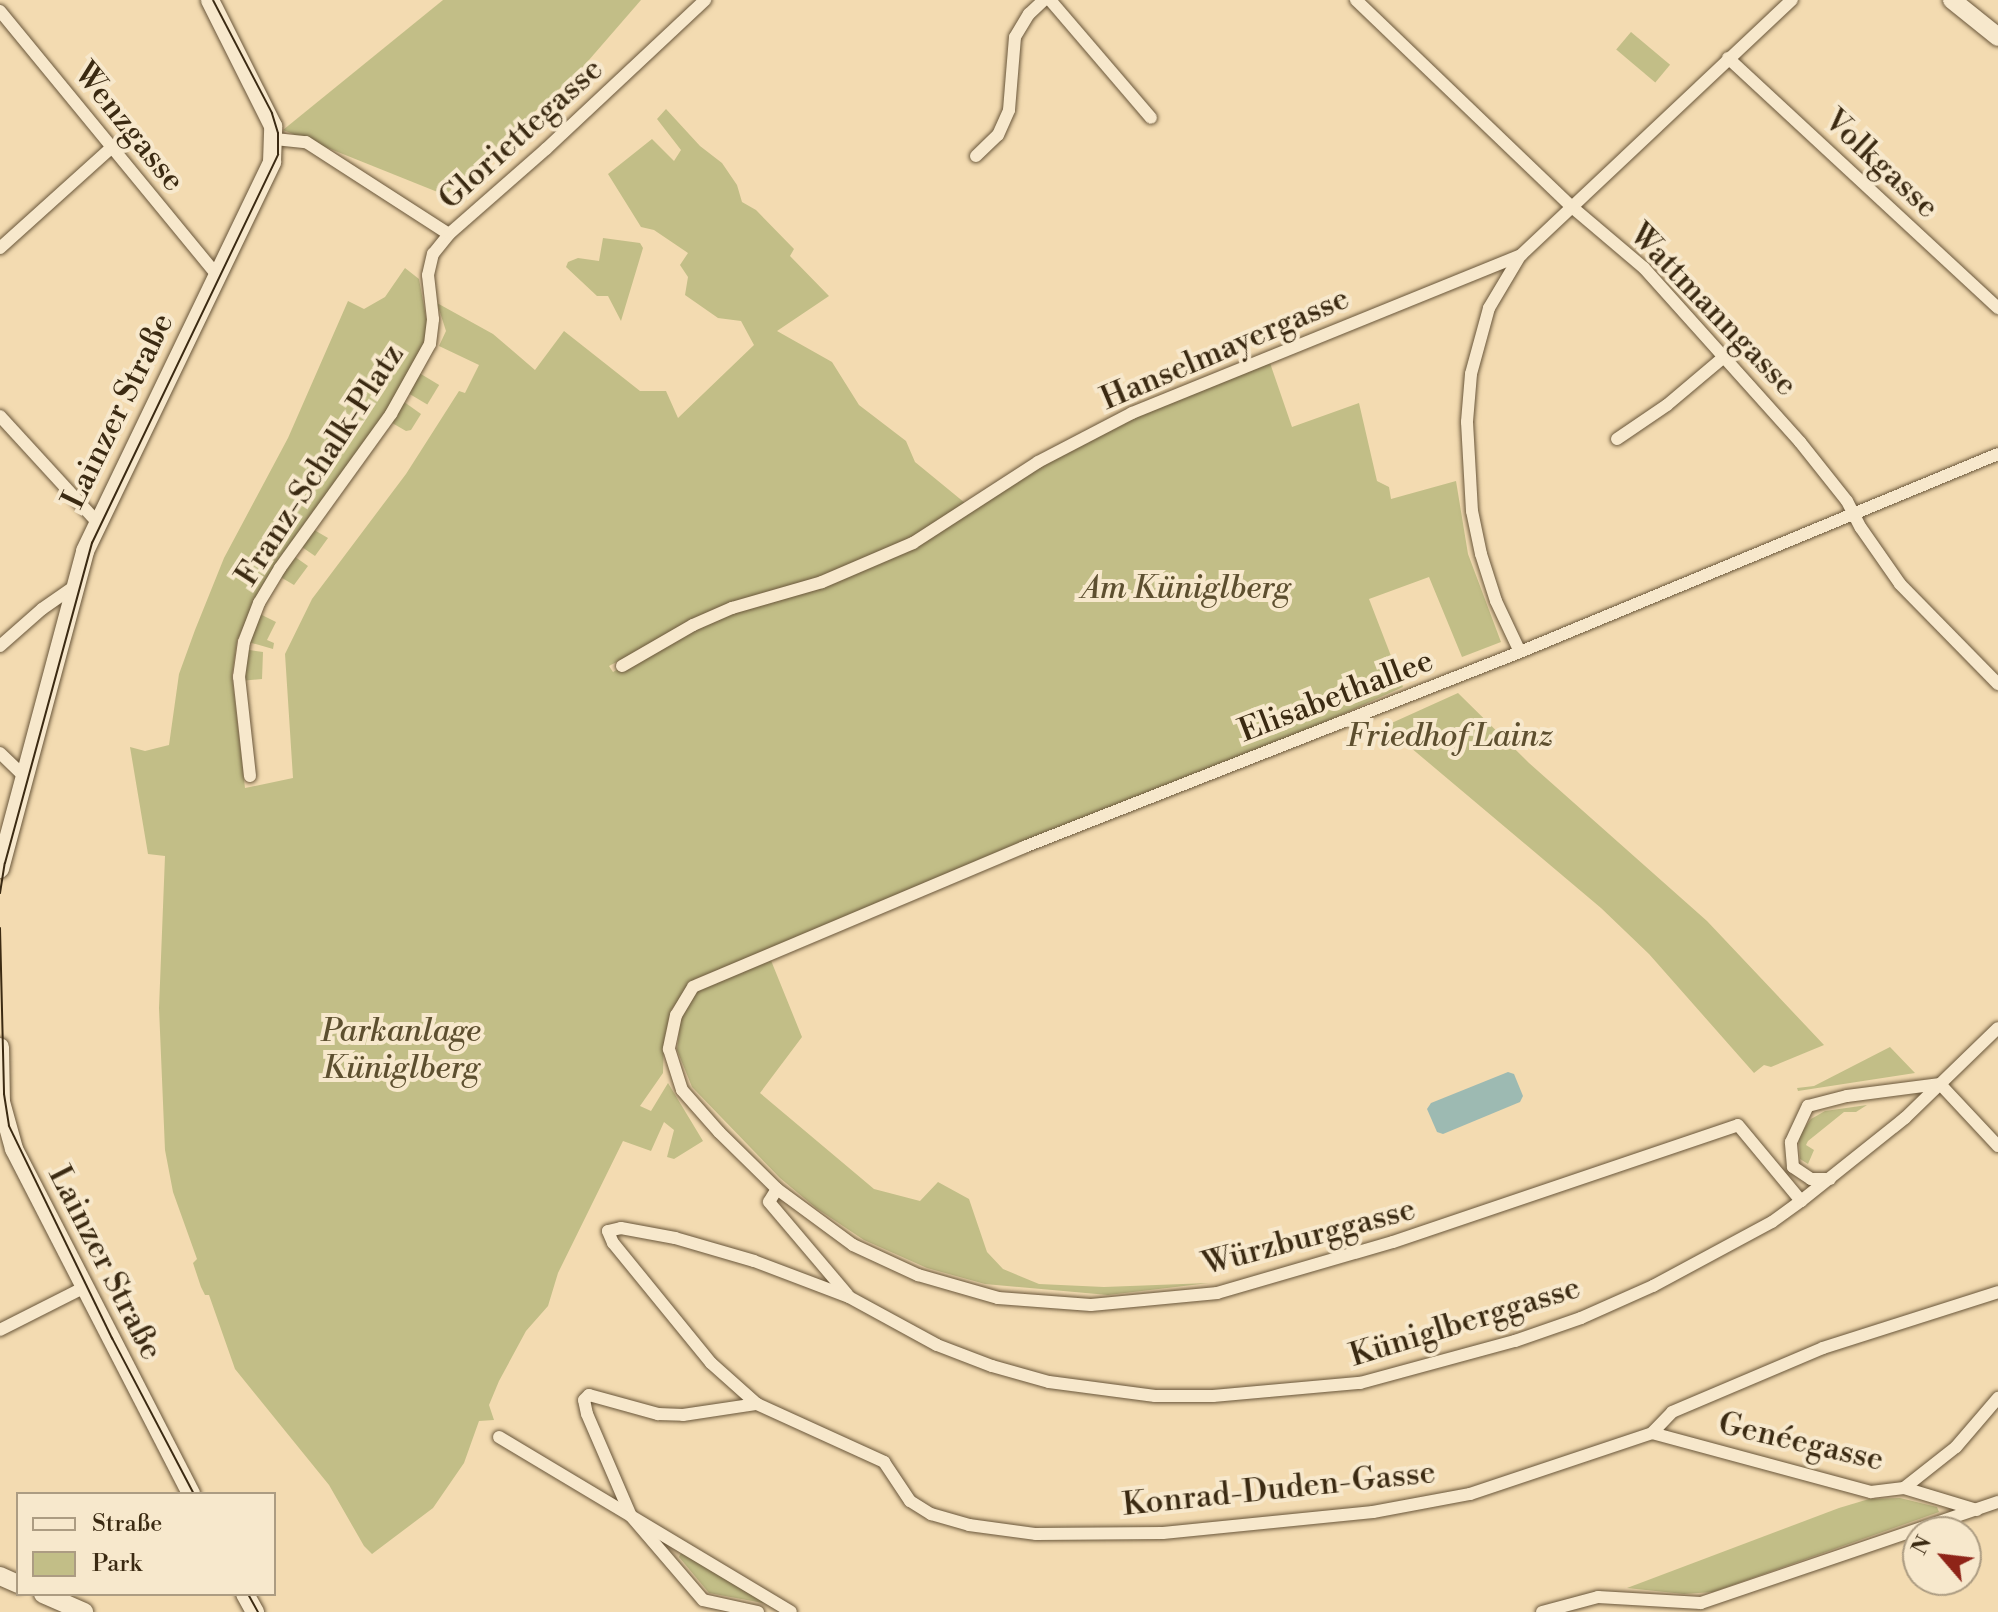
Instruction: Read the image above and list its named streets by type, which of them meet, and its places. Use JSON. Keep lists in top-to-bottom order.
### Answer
{
  "streets": {
    "main road": ["Lainzer Straße"],
    "street": [
      "Wenzgasse",
      "Gloriettegasse",
      "Volkgasse",
      "Wattmanngasse",
      "Hanselmayergasse",
      "Franz-Schalk-Platz",
      "Elisabethallee",
      "Würzburggasse",
      "Küniglberggasse",
      "Genéegasse",
      "Konrad-Duden-Gasse"
    ]
  },
  "crossings": [
    ["Wenzgasse", "Lainzer Straße"],
    ["Gloriettegasse", "Lainzer Straße"],
    ["Gloriettegasse", "Franz-Schalk-Platz"],
    ["Volkgasse", "Hanselmayergasse"],
    ["Wattmanngasse", "Hanselmayergasse"],
    ["Wattmanngasse", "Elisabethallee"],
    ["Elisabethallee", "Würzburggasse"],
    ["Würzburggasse", "Küniglberggasse"],
    ["Genéegasse", "Konrad-Duden-Gasse"]
  ],
  "parks": ["Am Küniglberg", "Friedhof Lainz", "Parkanlage Küniglberg"],
  "legend": ["Straße", "Park"],
  "north": "top left"
}
